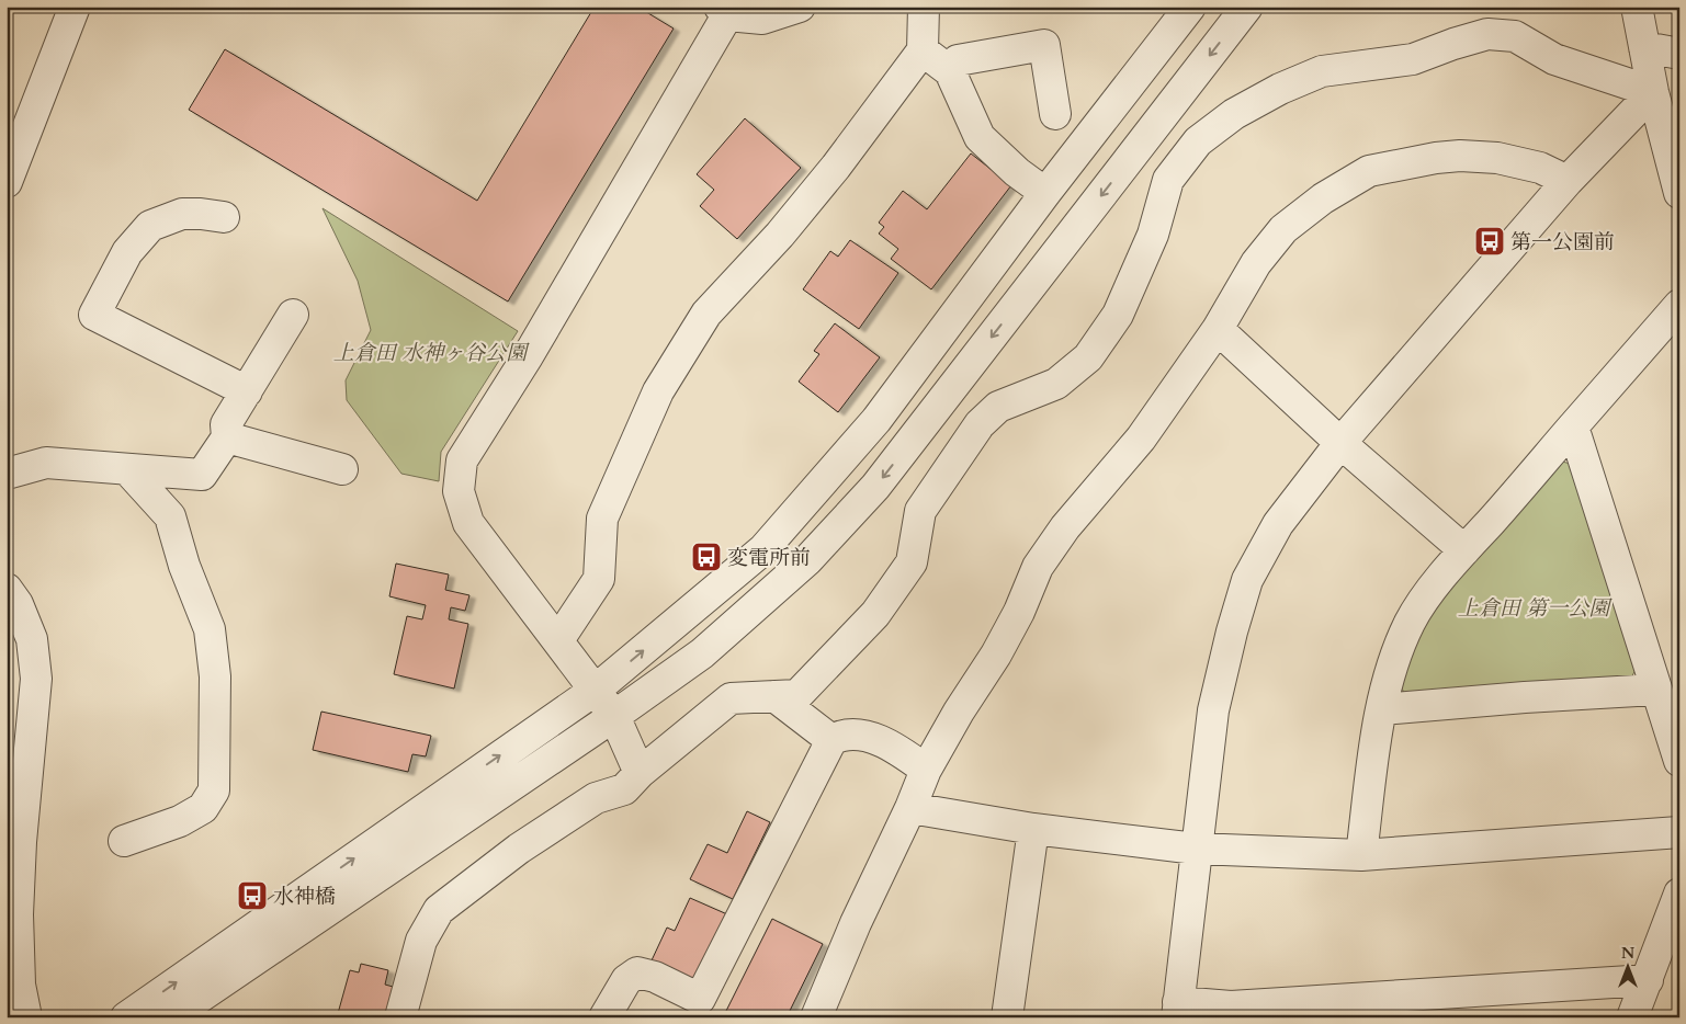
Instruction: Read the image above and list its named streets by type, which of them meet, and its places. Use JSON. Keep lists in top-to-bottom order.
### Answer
{
  "parks": ["上倉田 水神ヶ谷公園", "上倉田 第一公園"],
  "places": {
    "bus stop": ["第一公園前", "変電所前", "水神橋"]
  },
  "north": "top"
}
